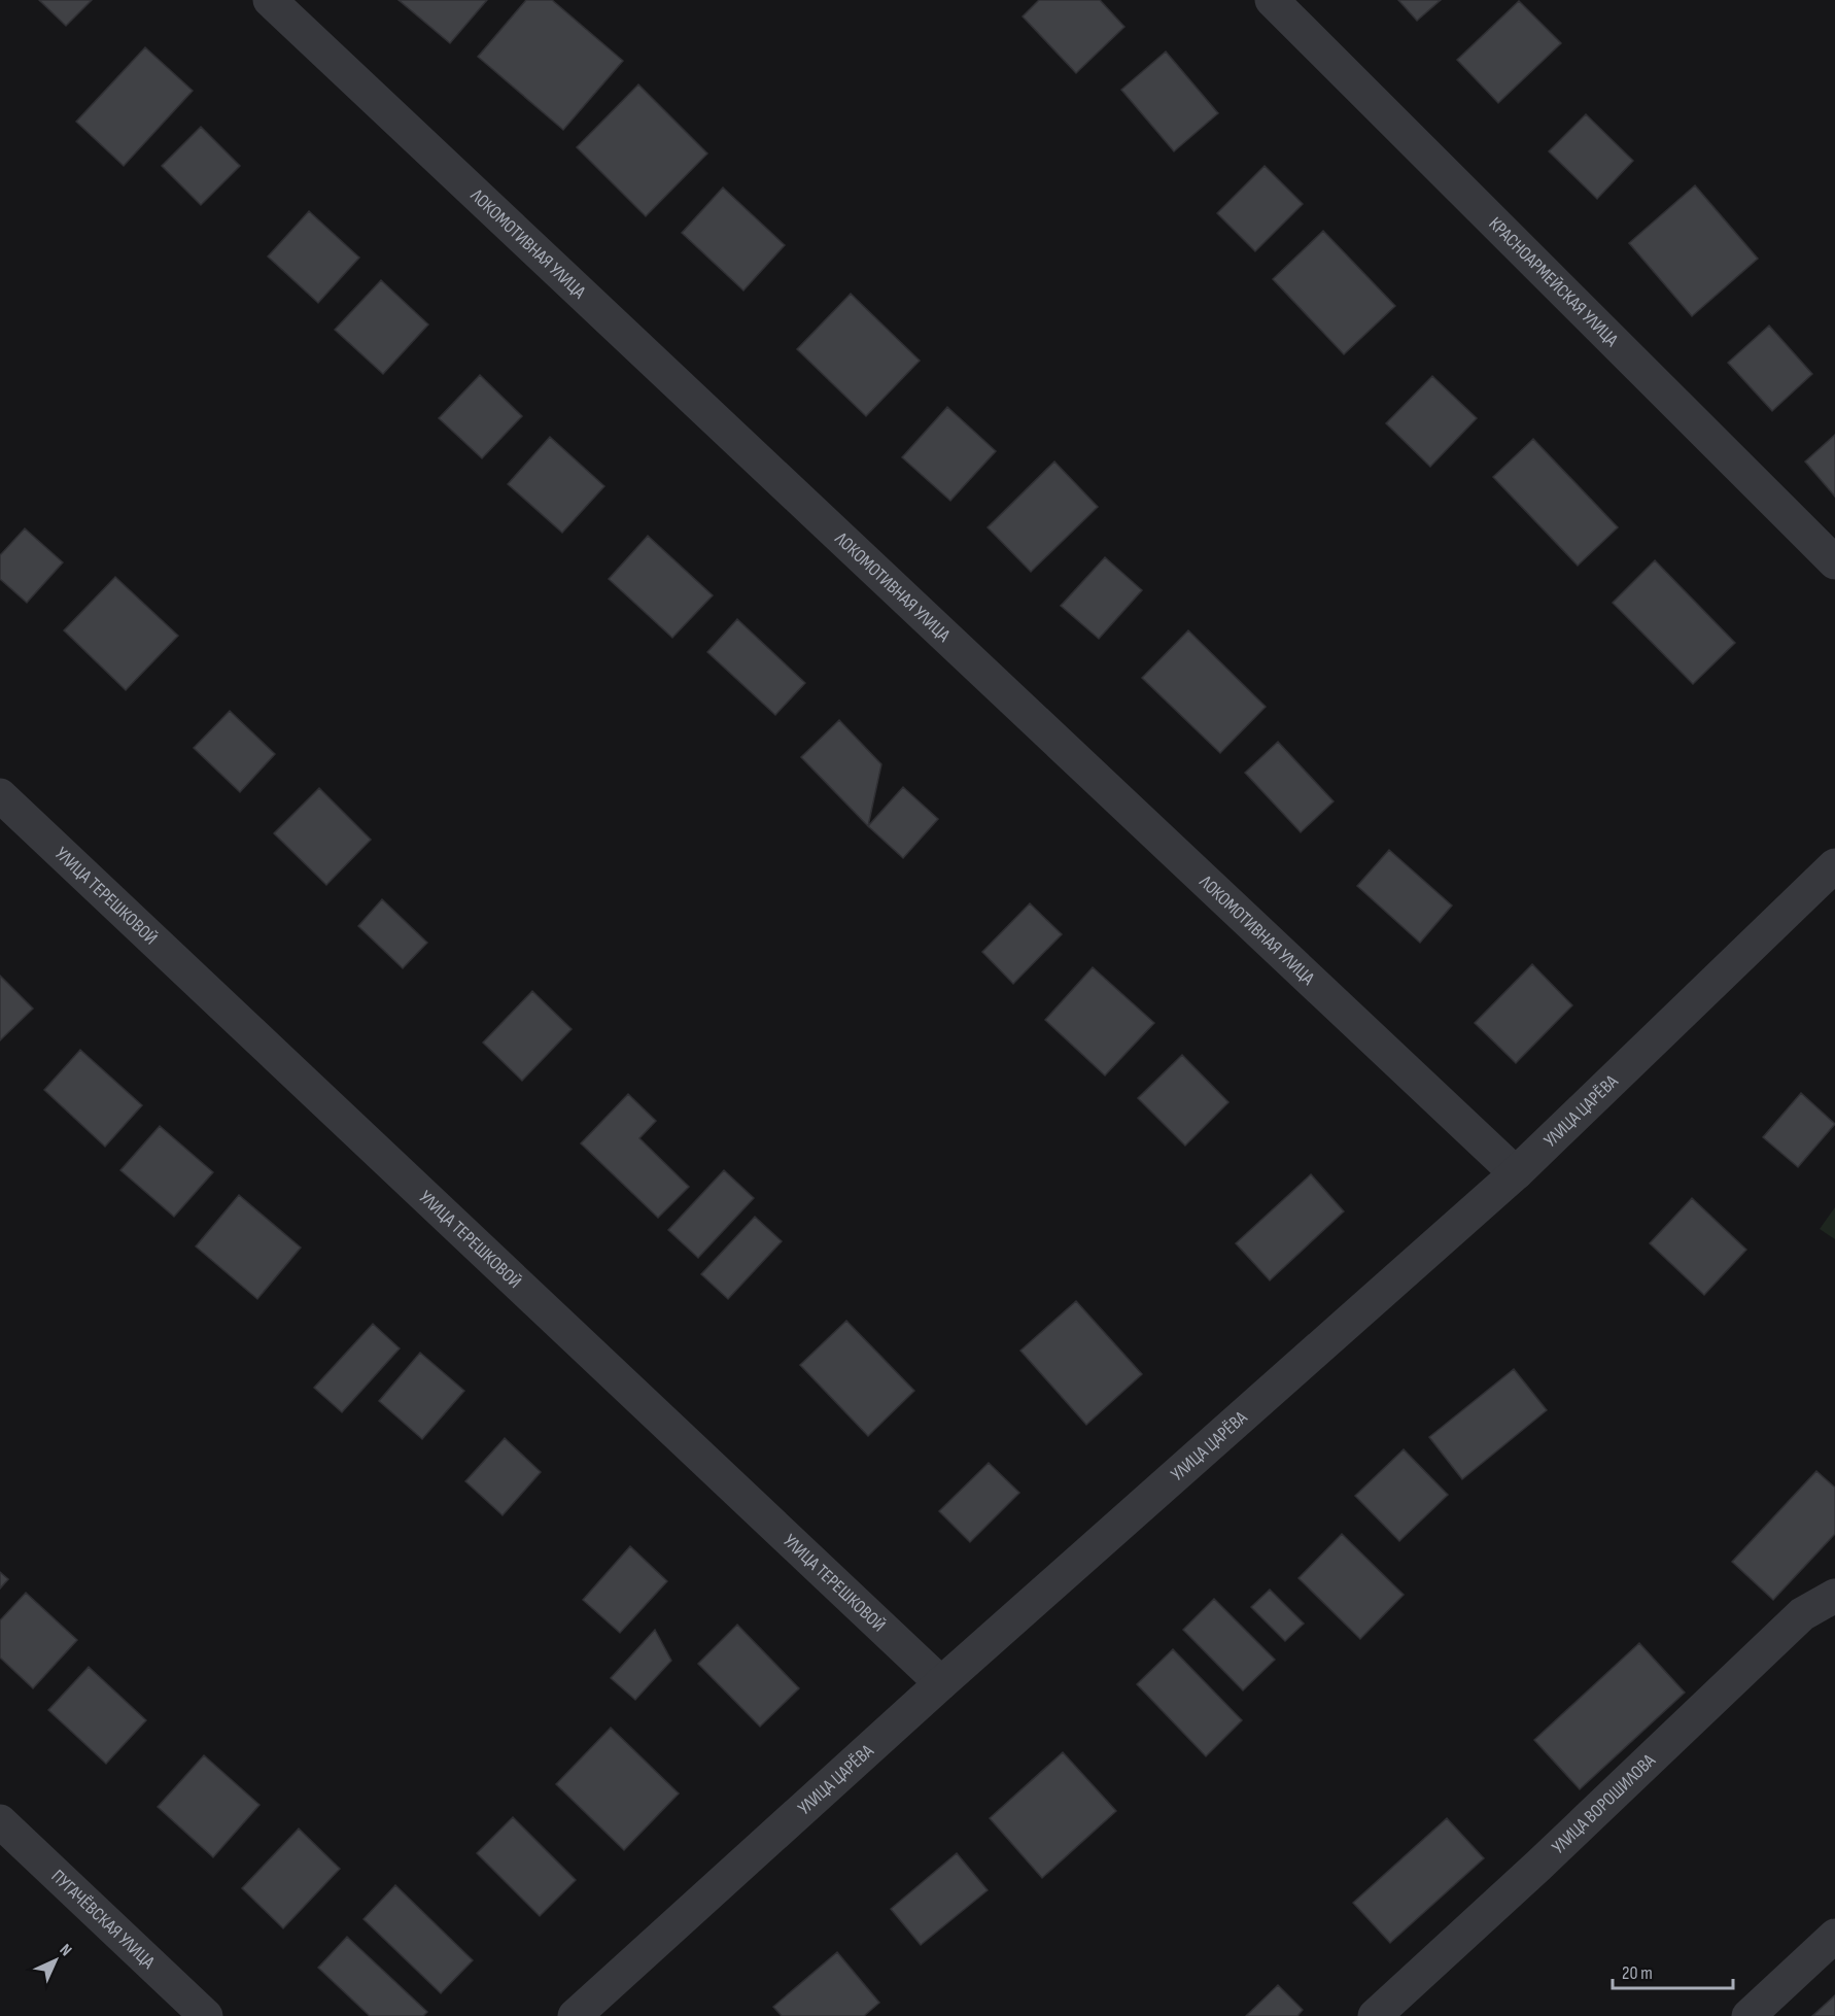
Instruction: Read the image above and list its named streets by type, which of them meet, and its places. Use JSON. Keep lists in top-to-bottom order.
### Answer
{
  "streets": {
    "street": [
      "ЛОКОМОТИВНАЯ УЛИЦА",
      "КРАСНОАРМЕЙСКАЯ УЛИЦА",
      "УЛИЦА ТЕРЕШКОВОЙ",
      "УЛИЦА ЦАРЁВА",
      "УЛИЦА ВОРОШИЛОВА",
      "ПУГАЧЁВСКАЯ УЛИЦА"
    ]
  },
  "crossings": [
    ["ЛОКОМОТИВНАЯ УЛИЦА", "УЛИЦА ЦАРЁВА"],
    ["УЛИЦА ТЕРЕШКОВОЙ", "УЛИЦА ЦАРЁВА"]
  ],
  "scale_bar": "20 m",
  "north": "top right"
}
